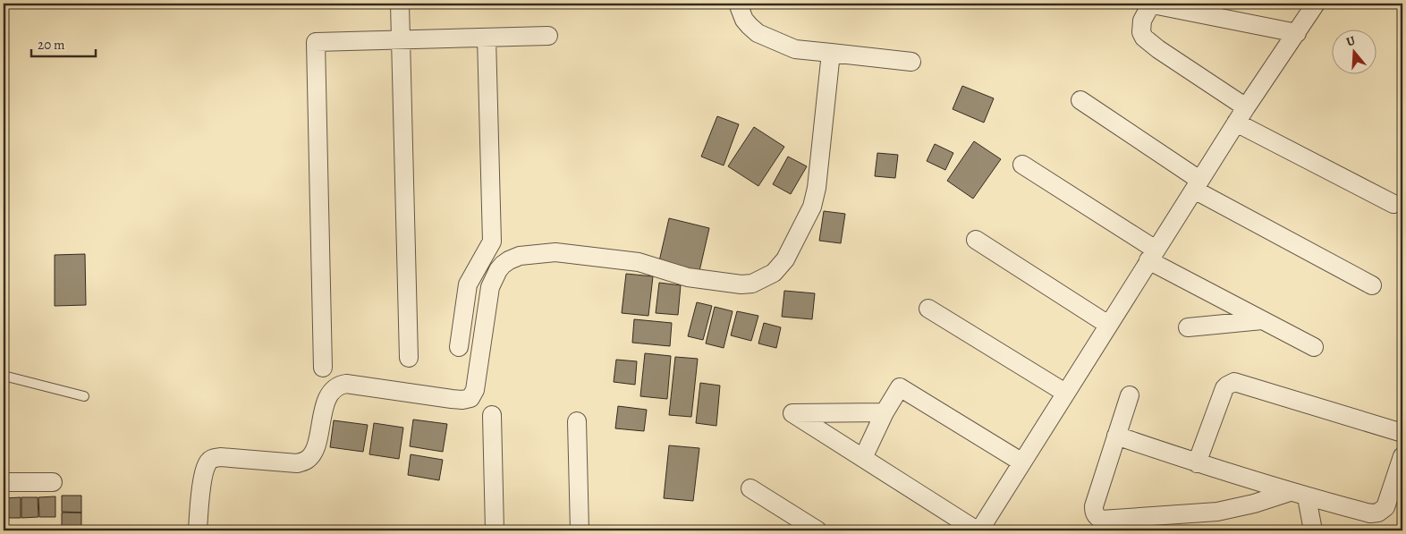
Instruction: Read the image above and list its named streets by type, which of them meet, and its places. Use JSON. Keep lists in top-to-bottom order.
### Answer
{
  "scale_bar": "20 m",
  "north": "top"
}
